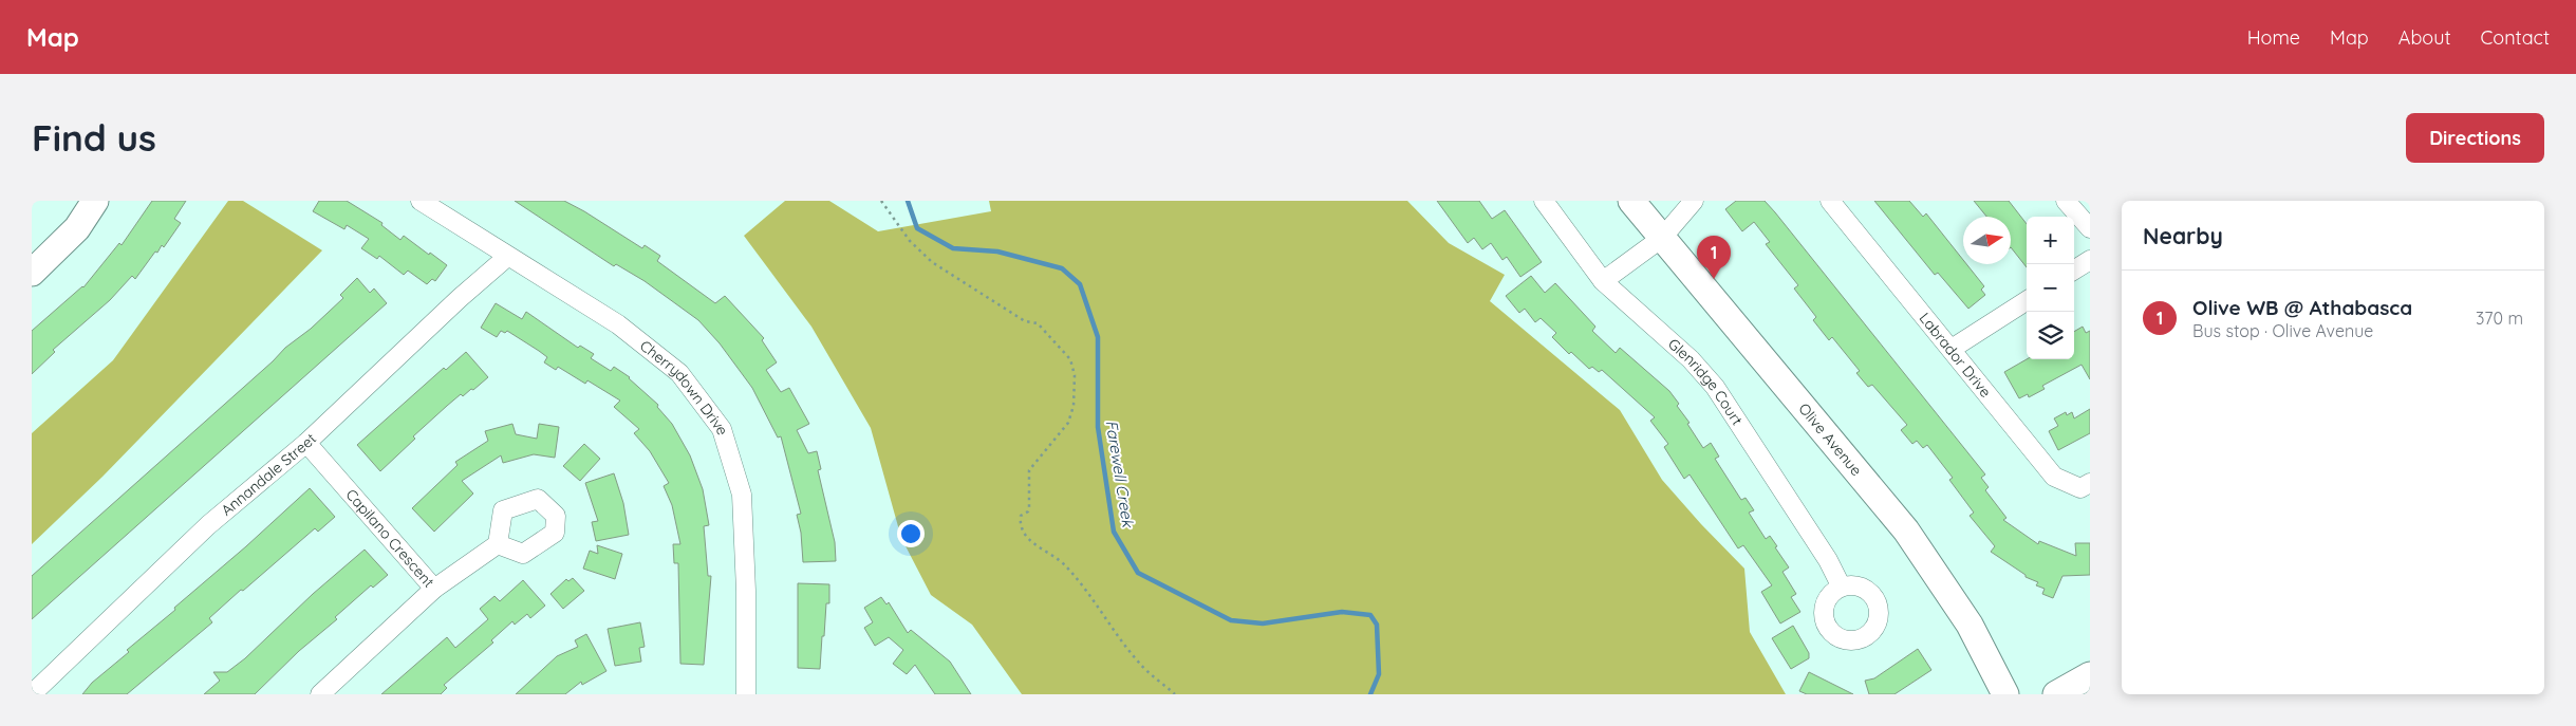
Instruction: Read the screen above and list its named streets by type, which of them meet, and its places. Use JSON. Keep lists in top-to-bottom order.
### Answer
{
  "streets": {
    "main road": ["Olive Avenue"],
    "street": [
      "Labrador Drive",
      "Glenridge Court",
      "Cherrydown Drive",
      "Annandale Street",
      "Capilano Crescent"
    ]
  },
  "crossings": [
    ["Cherrydown Drive", "Annandale Street"],
    ["Annandale Street", "Capilano Crescent"]
  ],
  "water": ["Farewell Creek"],
  "north": "right",
  "page": {
    "header": "Map",
    "nav": [
      "Home",
      "Map",
      "About",
      "Contact"
    ],
    "buttons": "Directions",
    "title": "Find us",
    "heading": "Nearby",
    "map_buttons": ["+", "−"],
    "pins": "1",
    "list": [
      {
        "mark": "1",
        "name": "Olive WB @ Athabasca",
        "note": "Bus stop · Olive Avenue",
        "value": "370 m"
      }
    ]
  }
}
